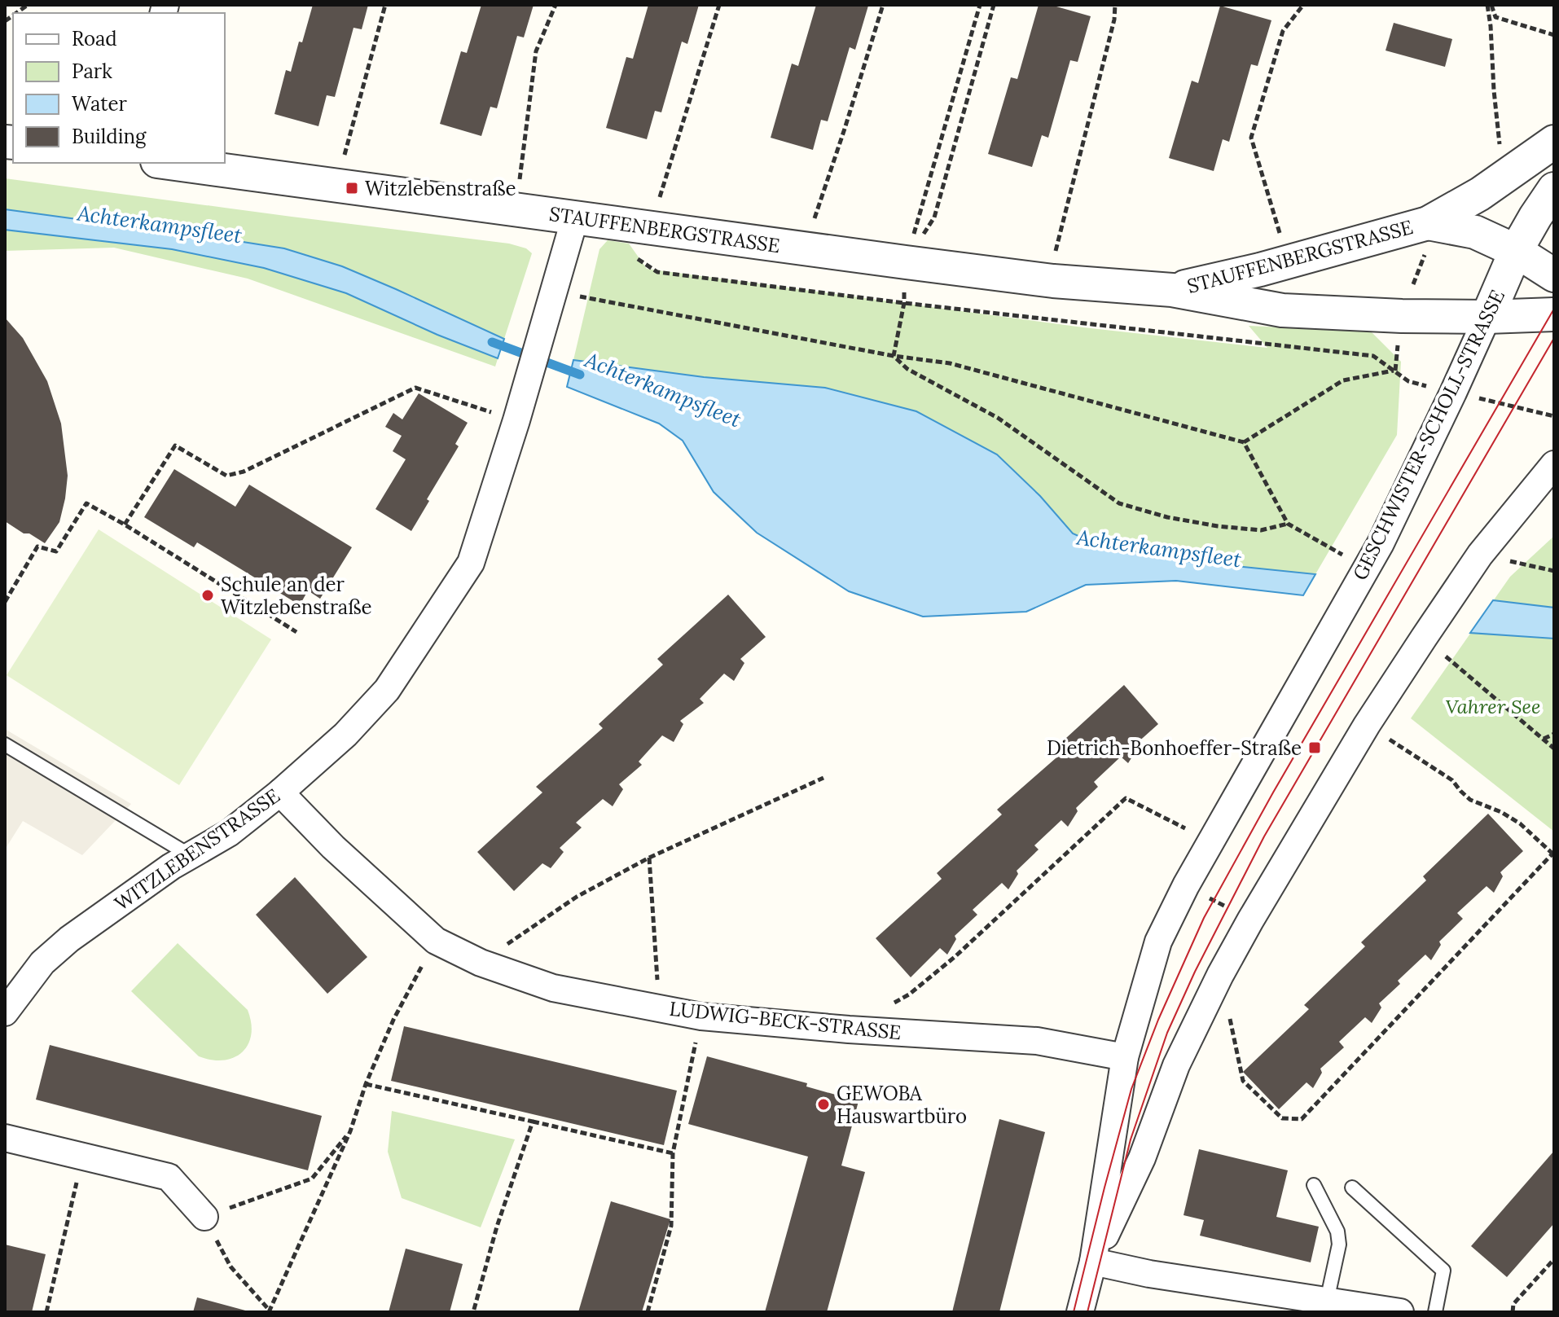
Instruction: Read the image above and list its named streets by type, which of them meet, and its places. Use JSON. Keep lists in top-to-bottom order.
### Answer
{
  "streets": {
    "street": [
      "STAUFFENBERGSTRASSE",
      "GESCHWISTER-SCHOLL-STRASSE",
      "WITZLEBENSTRASSE",
      "LUDWIG-BECK-STRASSE"
    ]
  },
  "crossings": [
    ["STAUFFENBERGSTRASSE", "GESCHWISTER-SCHOLL-STRASSE"],
    ["STAUFFENBERGSTRASSE", "WITZLEBENSTRASSE"],
    ["GESCHWISTER-SCHOLL-STRASSE", "LUDWIG-BECK-STRASSE"],
    ["WITZLEBENSTRASSE", "LUDWIG-BECK-STRASSE"]
  ],
  "water": ["Achterkampsfleet"],
  "parks": ["Vahrer See"],
  "places": {
    "transit": ["Witzlebenstraße", "Dietrich-Bonhoeffer-Straße"],
    "other": ["Schule an der Witzlebenstraße", "GEWOBA Hauswartbüro"]
  },
  "legend": [
    "Road",
    "Park",
    "Water",
    "Building"
  ]
}
